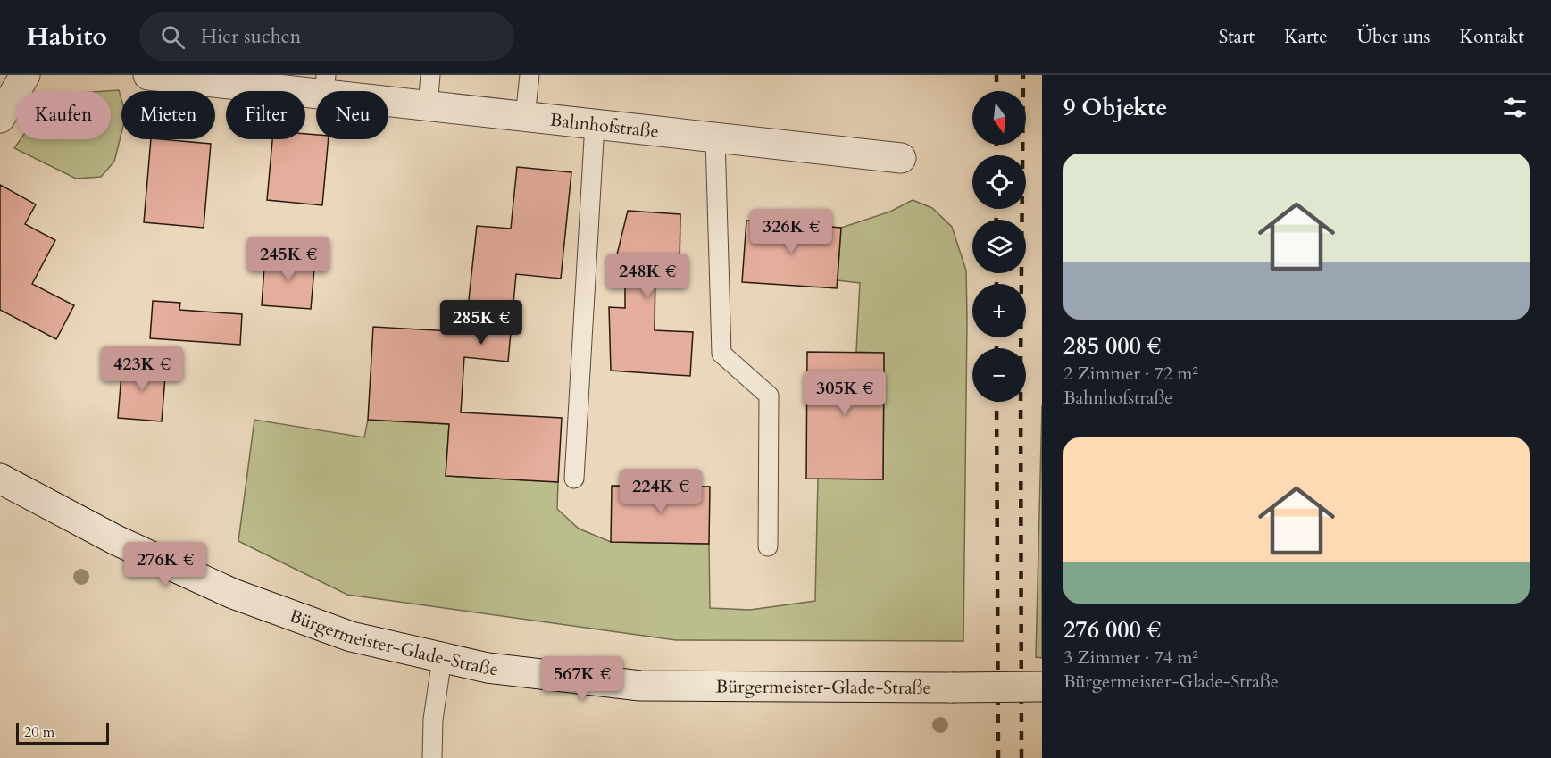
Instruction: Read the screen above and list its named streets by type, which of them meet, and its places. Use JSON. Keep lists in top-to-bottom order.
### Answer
{
  "streets": {
    "street": ["Bahnhofstraße", "Bürgermeister-Glade-Straße"]
  },
  "scale_bar": "20 m",
  "north": "bottom",
  "page": {
    "header": "Habito",
    "search": "Hier suchen",
    "nav": [
      "Start",
      "Karte",
      "Über uns",
      "Kontakt"
    ],
    "heading": "9 Objekte",
    "map_buttons": ["+", "−"],
    "chip": [
      "Kaufen",
      "Mieten",
      "Filter",
      "Neu"
    ],
    "list": [
      {
        "name": "285 000 €",
        "note": "2 Zimmer · 72 m² · Bahnhofstraße"
      },
      {
        "name": "276 000 €",
        "note": "3 Zimmer · 74 m² · Bürgermeister-Glade-Straße"
      }
    ],
    "price": [
      "326K €",
      "245K €",
      "248K €",
      "285K €",
      "423K €",
      "305K €",
      "224K €",
      "276K €",
      "567K €"
    ],
    "scale": "20 m"
  }
}
